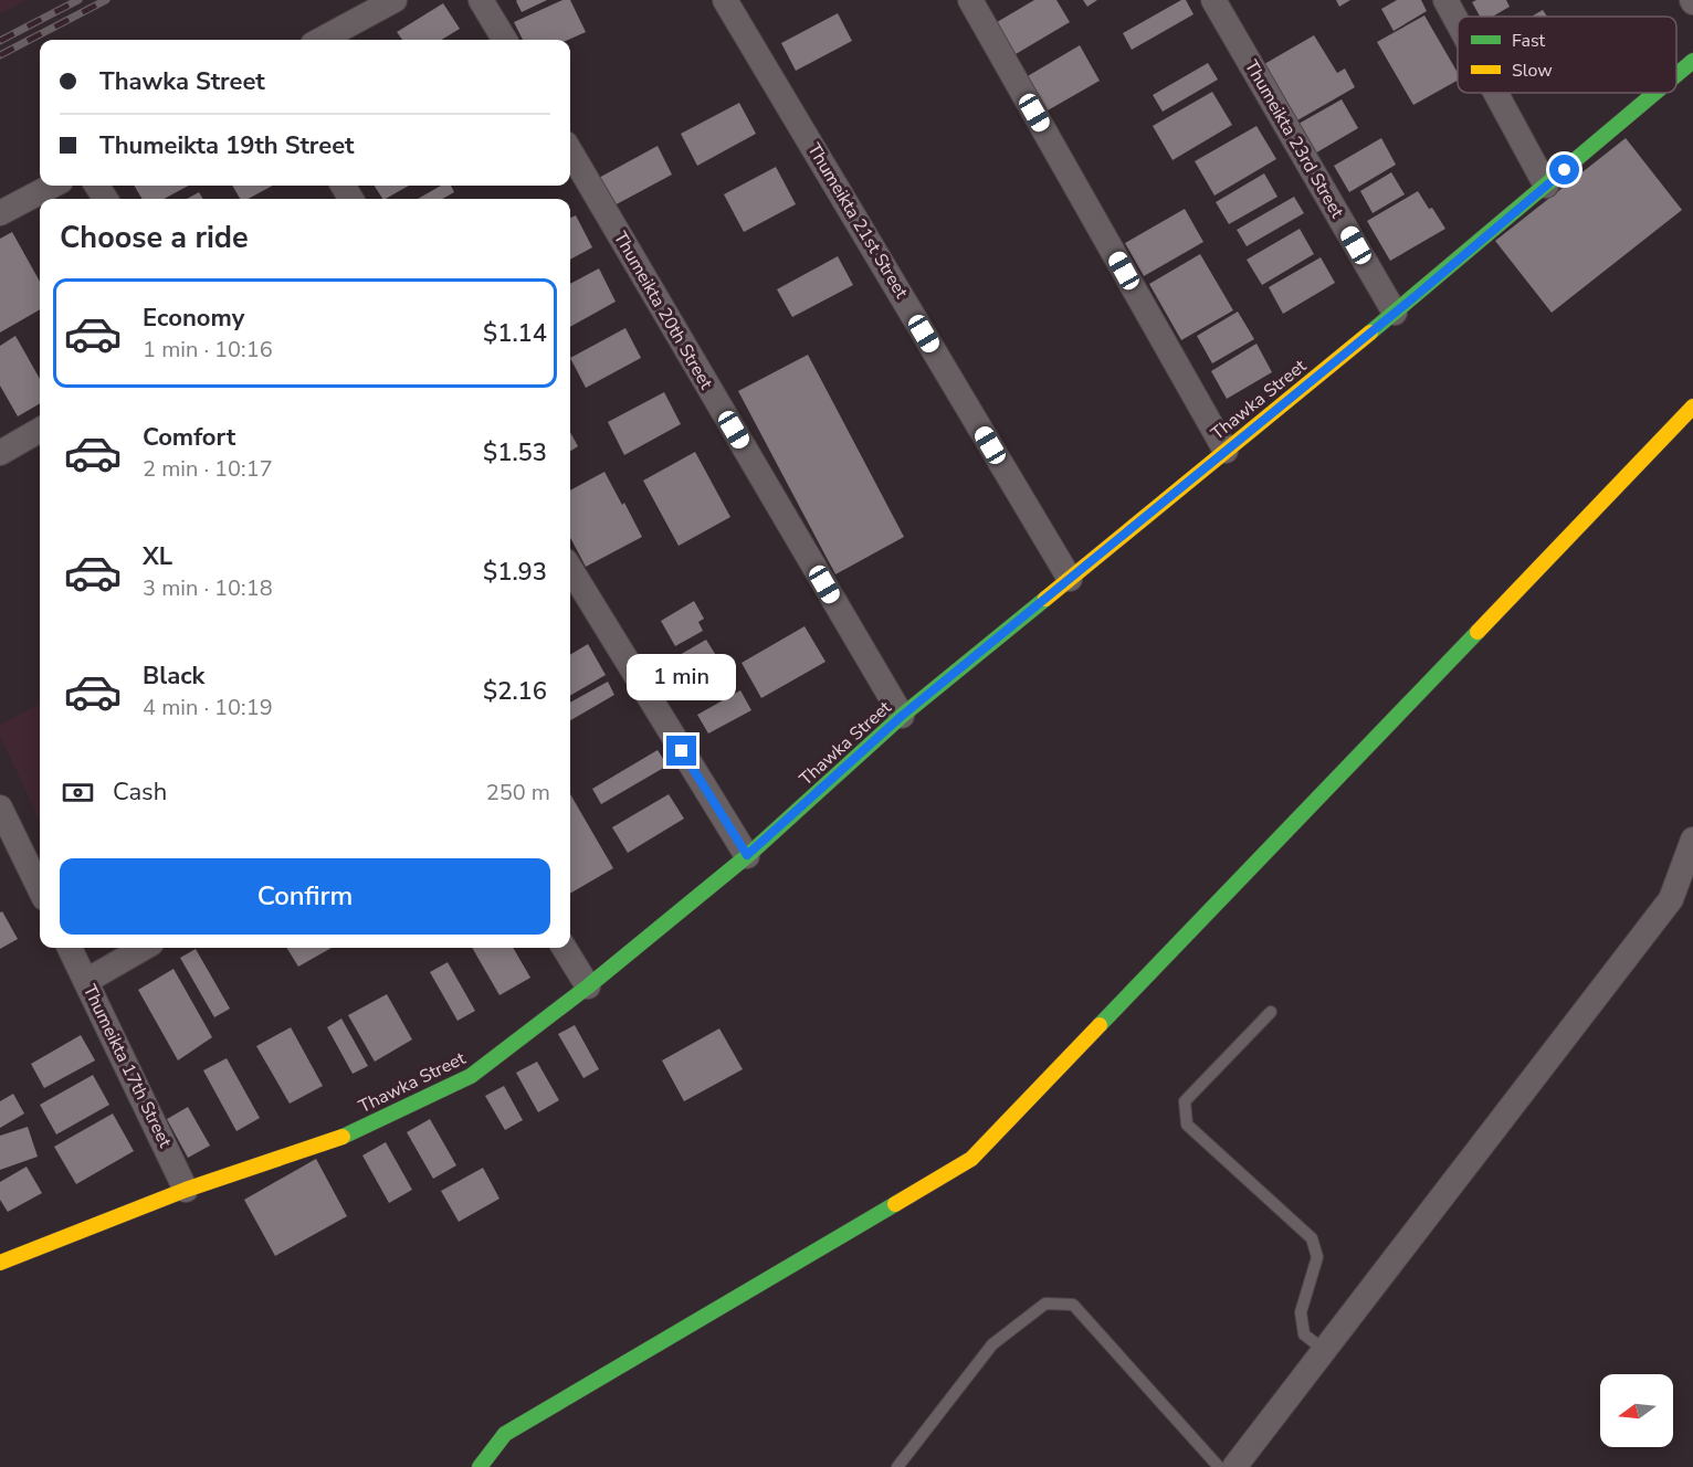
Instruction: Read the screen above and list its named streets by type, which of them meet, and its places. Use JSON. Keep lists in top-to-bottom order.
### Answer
{
  "streets": {
    "street": [
      "Thumeikta 23rd Street",
      "Thumeikta 21st Street",
      "Thumeikta 20th Street",
      "Thawka Street",
      "Thumeikta 17th Street"
    ]
  },
  "crossings": [
    ["Thumeikta 23rd Street", "Thawka Street"],
    ["Thumeikta 21st Street", "Thawka Street"],
    ["Thumeikta 20th Street", "Thawka Street"],
    ["Thawka Street", "Thumeikta 17th Street"]
  ],
  "legend": ["Fast", "Slow"],
  "north": "left",
  "page": {
    "banner": ["Thawka Street", "Thumeikta 19th Street"],
    "heading": "Choose a ride",
    "list": [
      {
        "name": "Economy",
        "note": "1 min · 10:16",
        "value": "$1.14"
      },
      {
        "name": "Comfort",
        "note": "2 min · 10:17",
        "value": "$1.53"
      },
      {
        "name": "XL",
        "note": "3 min · 10:18",
        "value": "$1.93"
      },
      {
        "name": "Black",
        "note": "4 min · 10:19",
        "value": "$2.16"
      }
    ],
    "bubble": "1 min",
    "pay": ["Cash", "250 m"],
    "buttons": "Confirm"
  }
}
